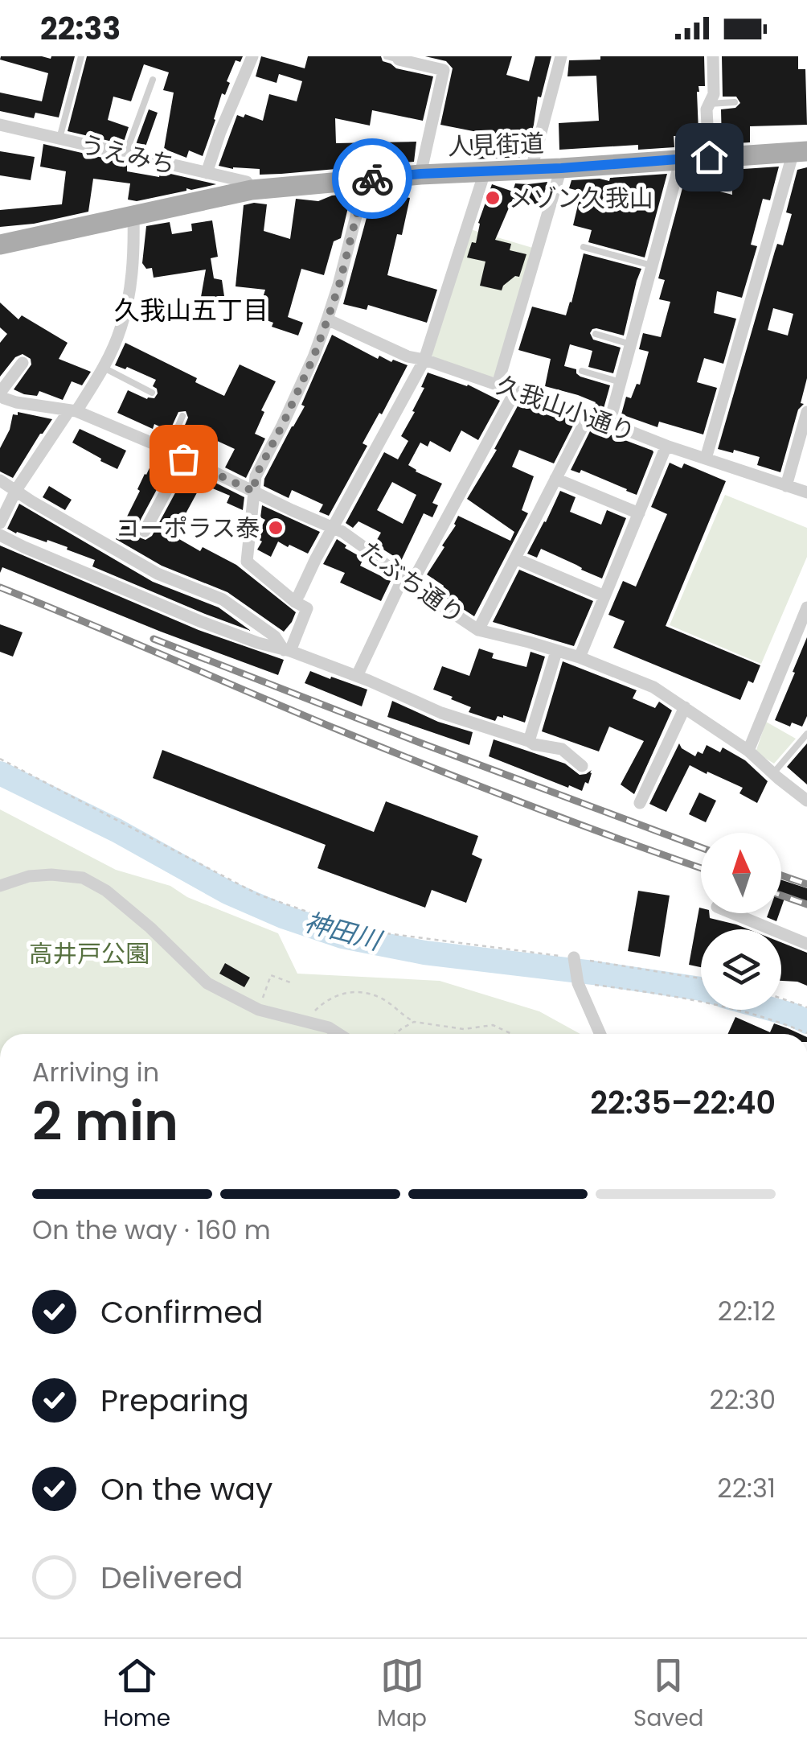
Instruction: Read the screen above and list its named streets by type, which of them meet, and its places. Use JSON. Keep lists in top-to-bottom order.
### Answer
{
  "streets": {
    "main road": ["人見街道"],
    "street": ["うえみち", "久我山小通り", "たぶち通り"]
  },
  "crossings": [
    ["人見街道", "うえみち"]
  ],
  "districts": ["久我山五丁目"],
  "water": ["神田川"],
  "parks": ["高井戸公園"],
  "places": ["メゾン久我山", "コーポラス泰"],
  "north": "top",
  "page": {
    "status": "22:33",
    "heading": ["2 min", "Arriving in", "22:35–22:40"],
    "bar": "On the way · 160 m",
    "list": [
      ["Confirmed", "22:12"],
      ["Preparing", "22:30"],
      ["On the way", "22:31"],
      "Delivered"
    ],
    "tabs": ["Home", "Map", "Saved"]
  }
}
